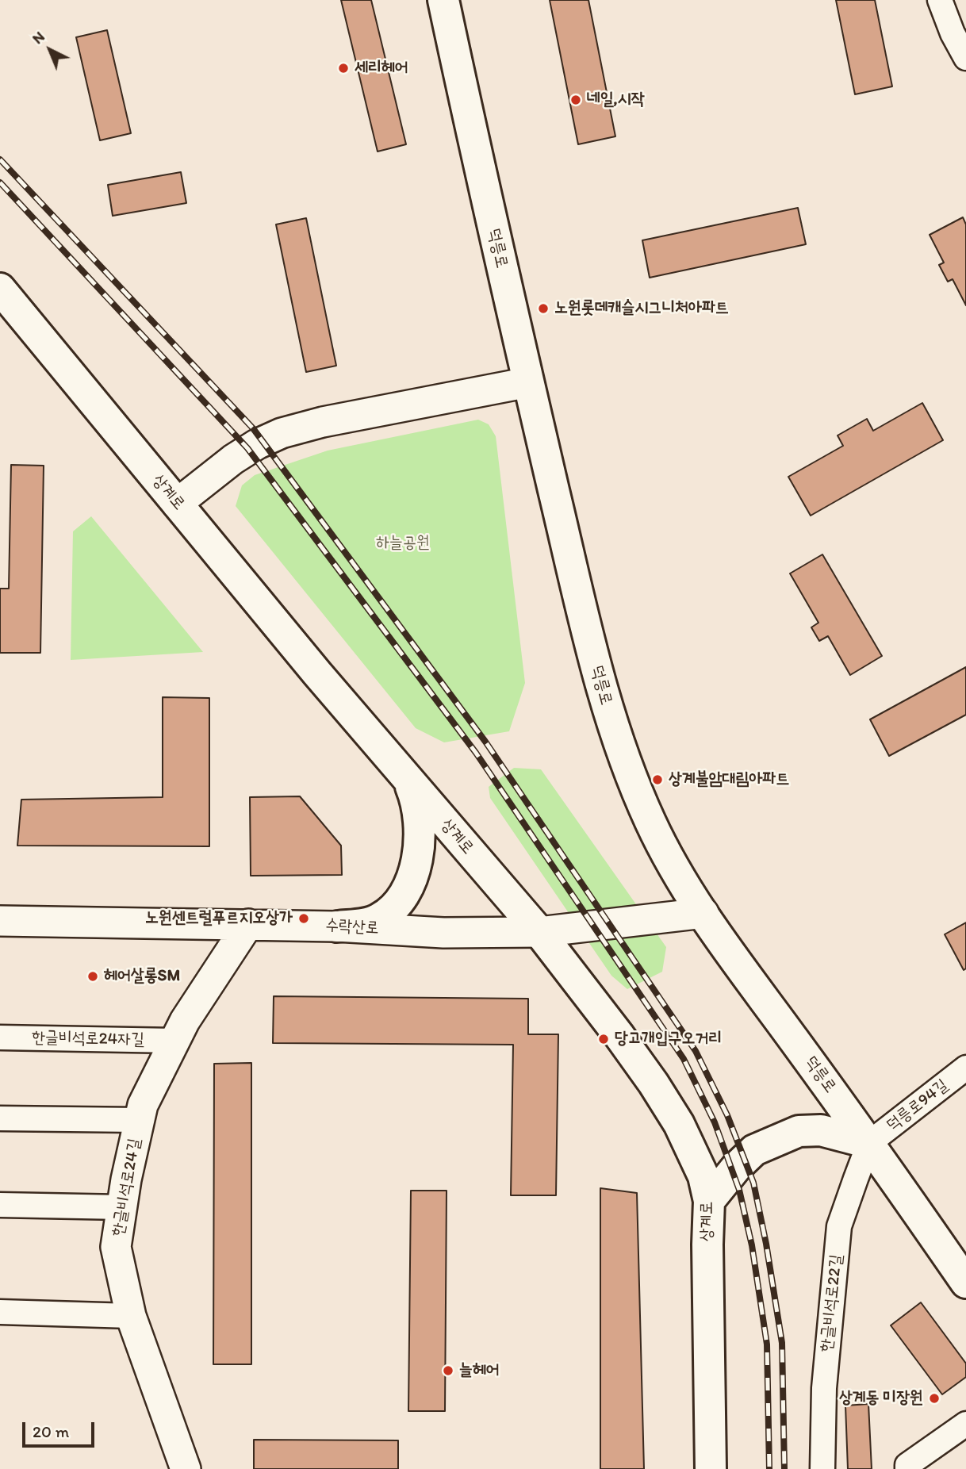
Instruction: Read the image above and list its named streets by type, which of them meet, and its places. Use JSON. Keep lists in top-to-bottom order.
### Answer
{
  "streets": {
    "main road": ["덕릉로", "상계로"],
    "street": [
      "수락산로",
      "한글비석로24자길",
      "덕릉로94길",
      "한글비석로24길",
      "한글비석로22길"
    ]
  },
  "crossings": [
    ["덕릉로", "수락산로"],
    ["덕릉로", "덕릉로94길"],
    ["덕릉로", "한글비석로22길"],
    ["상계로", "수락산로"],
    ["수락산로", "한글비석로24길"],
    ["한글비석로24자길", "한글비석로24길"],
    ["덕릉로94길", "한글비석로22길"]
  ],
  "parks": ["하늘공원"],
  "places": [
    "세리헤어",
    "네일,시작",
    "노원롯데캐슬시그니처아파트",
    "상계불암대림아파트",
    "노원센트럴푸르지오상가",
    "헤어살롱SM",
    "당고개입구오거리",
    "늘헤어",
    "상계동 미장원"
  ],
  "scale_bar": "20 m",
  "north": "top left"
}
